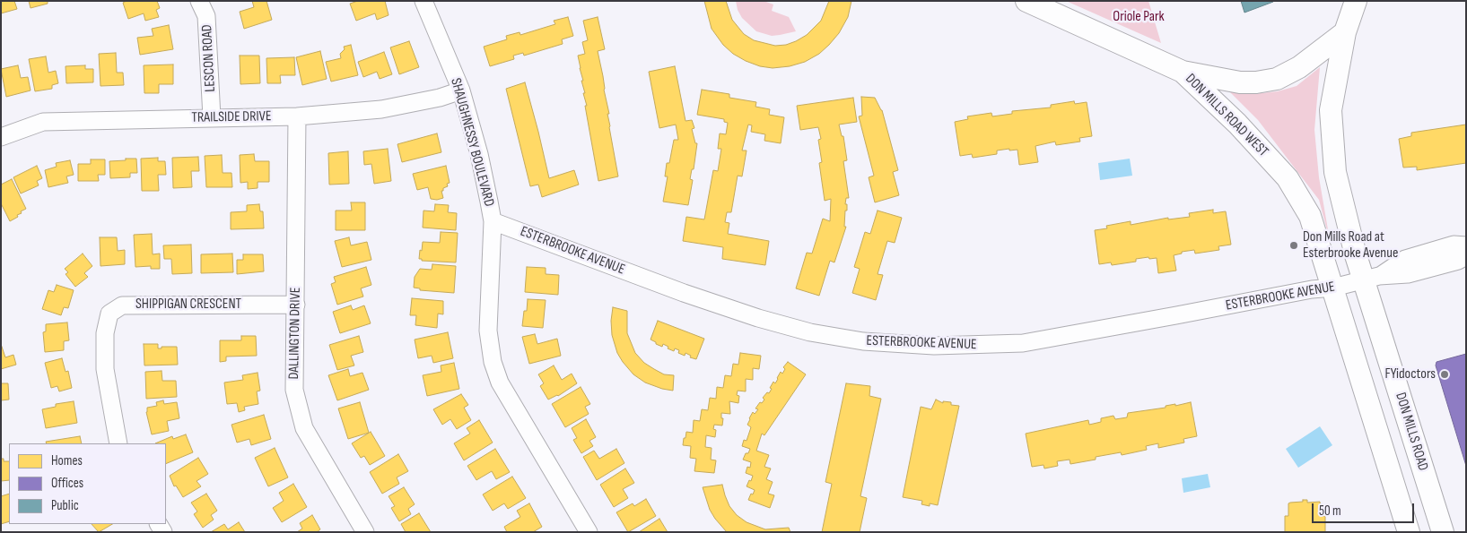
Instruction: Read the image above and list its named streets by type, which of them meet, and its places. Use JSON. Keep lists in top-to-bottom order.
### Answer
{
  "streets": {
    "main road": ["DON MILLS ROAD WEST", "DON MILLS ROAD"],
    "street": [
      "LESCON ROAD",
      "TRAILSIDE DRIVE",
      "SHAUGHNESSY BOULEVARD",
      "ESTERBROOKE AVENUE",
      "SHIPPIGAN CRESCENT",
      "DALLINGTON DRIVE"
    ]
  },
  "crossings": [
    ["LESCON ROAD", "TRAILSIDE DRIVE"],
    ["DON MILLS ROAD WEST", "ESTERBROOKE AVENUE"],
    ["TRAILSIDE DRIVE", "SHAUGHNESSY BOULEVARD"],
    ["TRAILSIDE DRIVE", "DALLINGTON DRIVE"],
    ["SHAUGHNESSY BOULEVARD", "ESTERBROOKE AVENUE"],
    ["ESTERBROOKE AVENUE", "DON MILLS ROAD"],
    ["SHIPPIGAN CRESCENT", "DALLINGTON DRIVE"]
  ],
  "parks": ["Oriole Park"],
  "places": ["Don Mills Road at Esterbrooke Avenue", "FYidoctors"],
  "legend": ["Homes", "Offices", "Public"],
  "scale_bar": "50 m"
}
